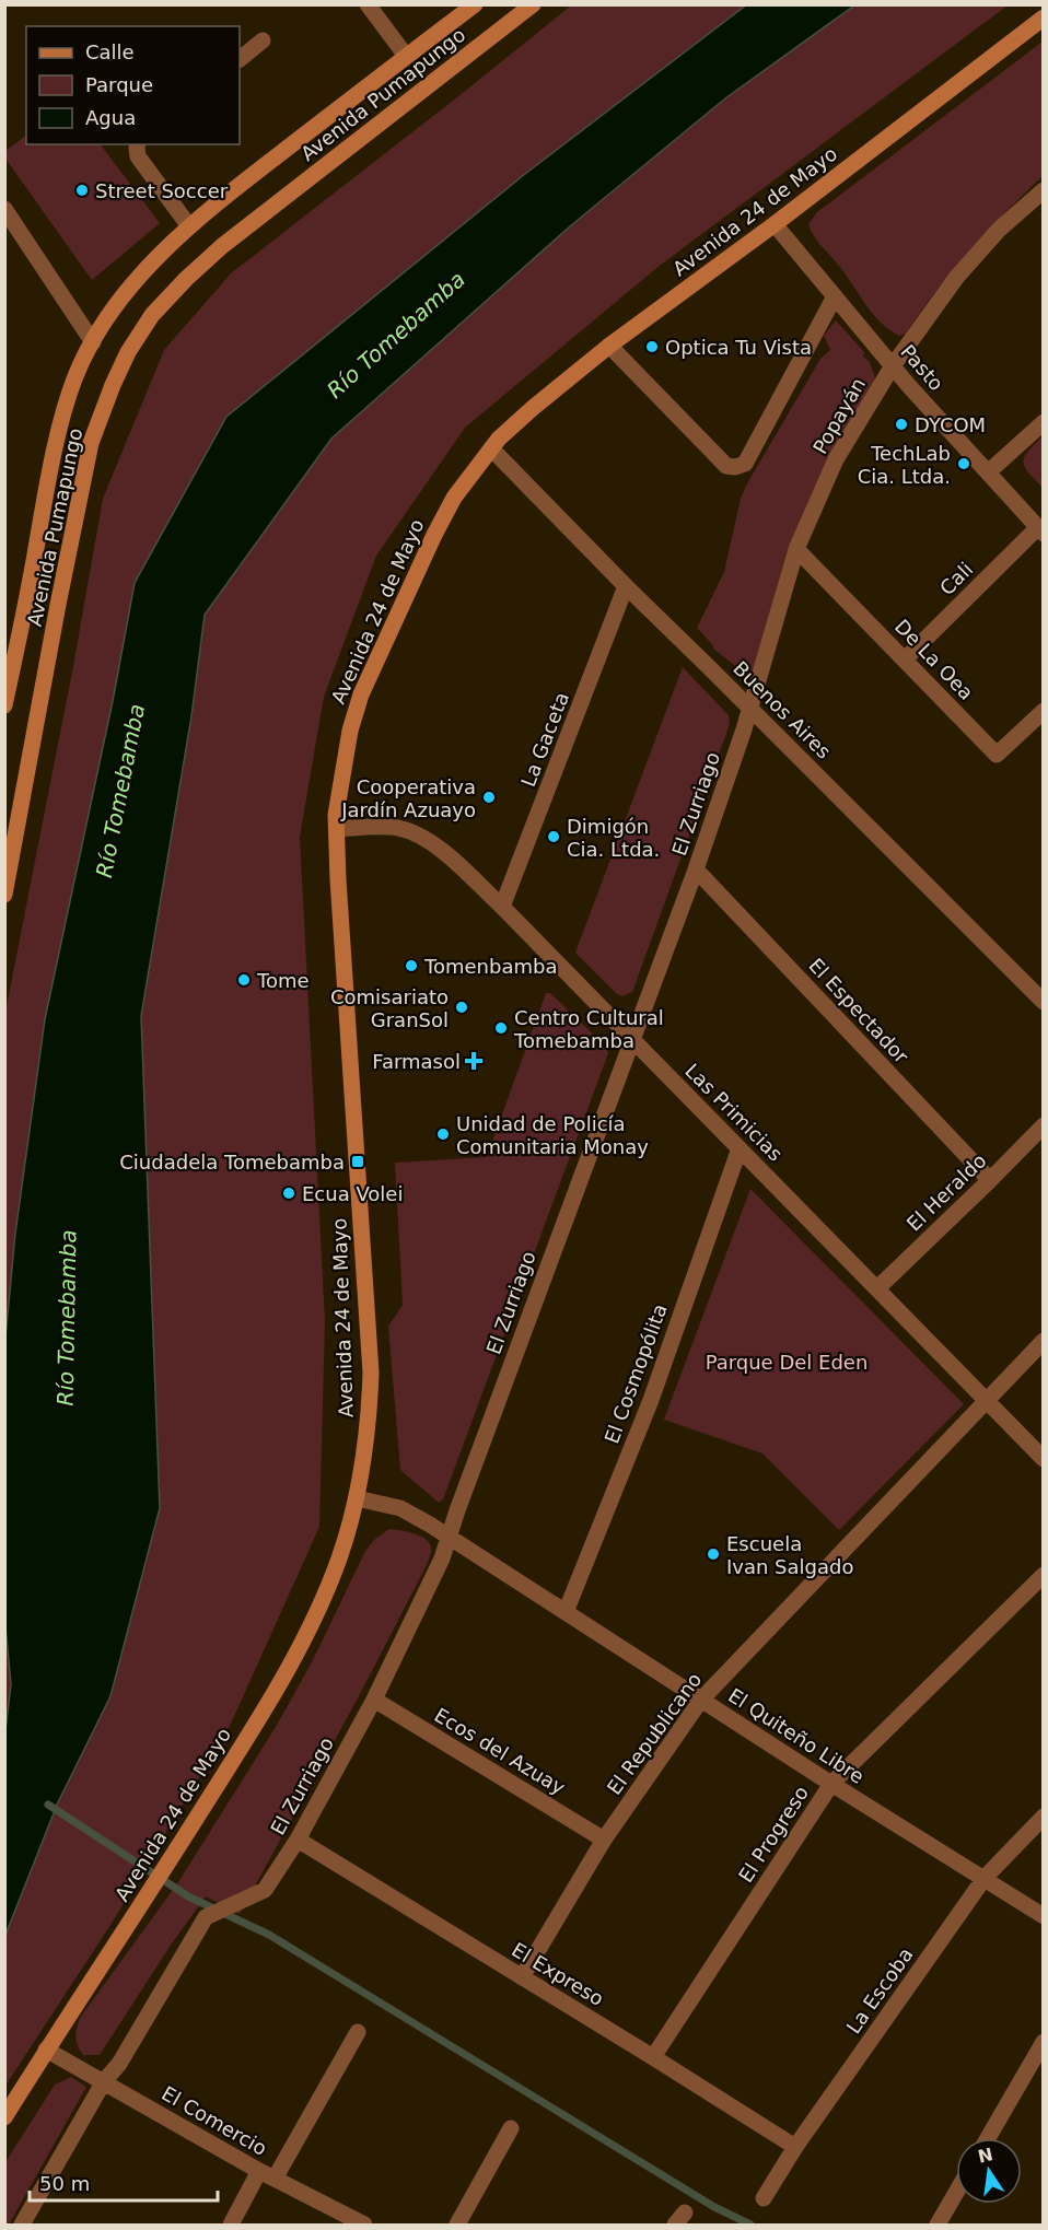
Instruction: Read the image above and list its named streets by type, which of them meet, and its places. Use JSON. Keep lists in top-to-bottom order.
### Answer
{
  "streets": {
    "main road": ["Avenida Pumapungo", "Avenida 24 de Mayo"],
    "street": [
      "Pasto",
      "Popayán",
      "Cali",
      "De La Oea",
      "Buenos Aires",
      "La Gaceta",
      "El Zurriago",
      "El Espectador",
      "Las Primicias",
      "El Heraldo",
      "El Cosmopólita",
      "El Republicano",
      "El Quiteño Libre",
      "Ecos del Azuay",
      "El Progreso",
      "El Expreso",
      "La Escoba",
      "El Comercio"
    ]
  },
  "crossings": [
    ["Avenida 24 de Mayo", "Pasto"],
    ["Avenida 24 de Mayo", "Buenos Aires"],
    ["Avenida 24 de Mayo", "Las Primicias"],
    ["Avenida 24 de Mayo", "El Quiteño Libre"],
    ["Avenida 24 de Mayo", "El Comercio"],
    ["Pasto", "Popayán"],
    ["Pasto", "Cali"],
    ["Popayán", "De La Oea"],
    ["Popayán", "Buenos Aires"],
    ["Popayán", "El Zurriago"],
    ["Cali", "De La Oea"],
    ["Buenos Aires", "La Gaceta"],
    ["Buenos Aires", "El Zurriago"],
    ["La Gaceta", "Las Primicias"],
    ["El Zurriago", "El Espectador"],
    ["El Zurriago", "Las Primicias"],
    ["El Zurriago", "El Quiteño Libre"],
    ["El Zurriago", "Ecos del Azuay"],
    ["El Zurriago", "El Expreso"],
    ["El Zurriago", "El Comercio"],
    ["El Espectador", "El Heraldo"],
    ["Las Primicias", "El Heraldo"],
    ["Las Primicias", "El Cosmopólita"],
    ["Las Primicias", "El Republicano"],
    ["El Cosmopólita", "El Quiteño Libre"],
    ["El Republicano", "El Quiteño Libre"],
    ["El Republicano", "Ecos del Azuay"],
    ["El Republicano", "El Expreso"],
    ["El Quiteño Libre", "El Progreso"],
    ["El Quiteño Libre", "La Escoba"],
    ["El Progreso", "El Expreso"],
    ["El Expreso", "La Escoba"]
  ],
  "water": ["Río Tomebamba"],
  "parks": ["Parque Del Eden"],
  "places": {
    "other": [
      "Street Soccer",
      "Optica Tu Vista",
      "DYCOM",
      "TechLab Cia. Ltda.",
      "Cooperativa Jardín Azuayo",
      "Dimigón Cia. Ltda.",
      "Tomenbamba",
      "Tome",
      "Comisariato GranSol",
      "Centro Cultural Tomebamba",
      "Unidad de Policía Comunitaria Monay",
      "Ecua Volei",
      "Escuela Ivan Salgado"
    ],
    "health": ["Farmasol"],
    "transit": ["Ciudadela Tomebamba"]
  },
  "legend": ["Calle", "Parque", "Agua"],
  "scale_bar": "50 m",
  "north": "top"
}
